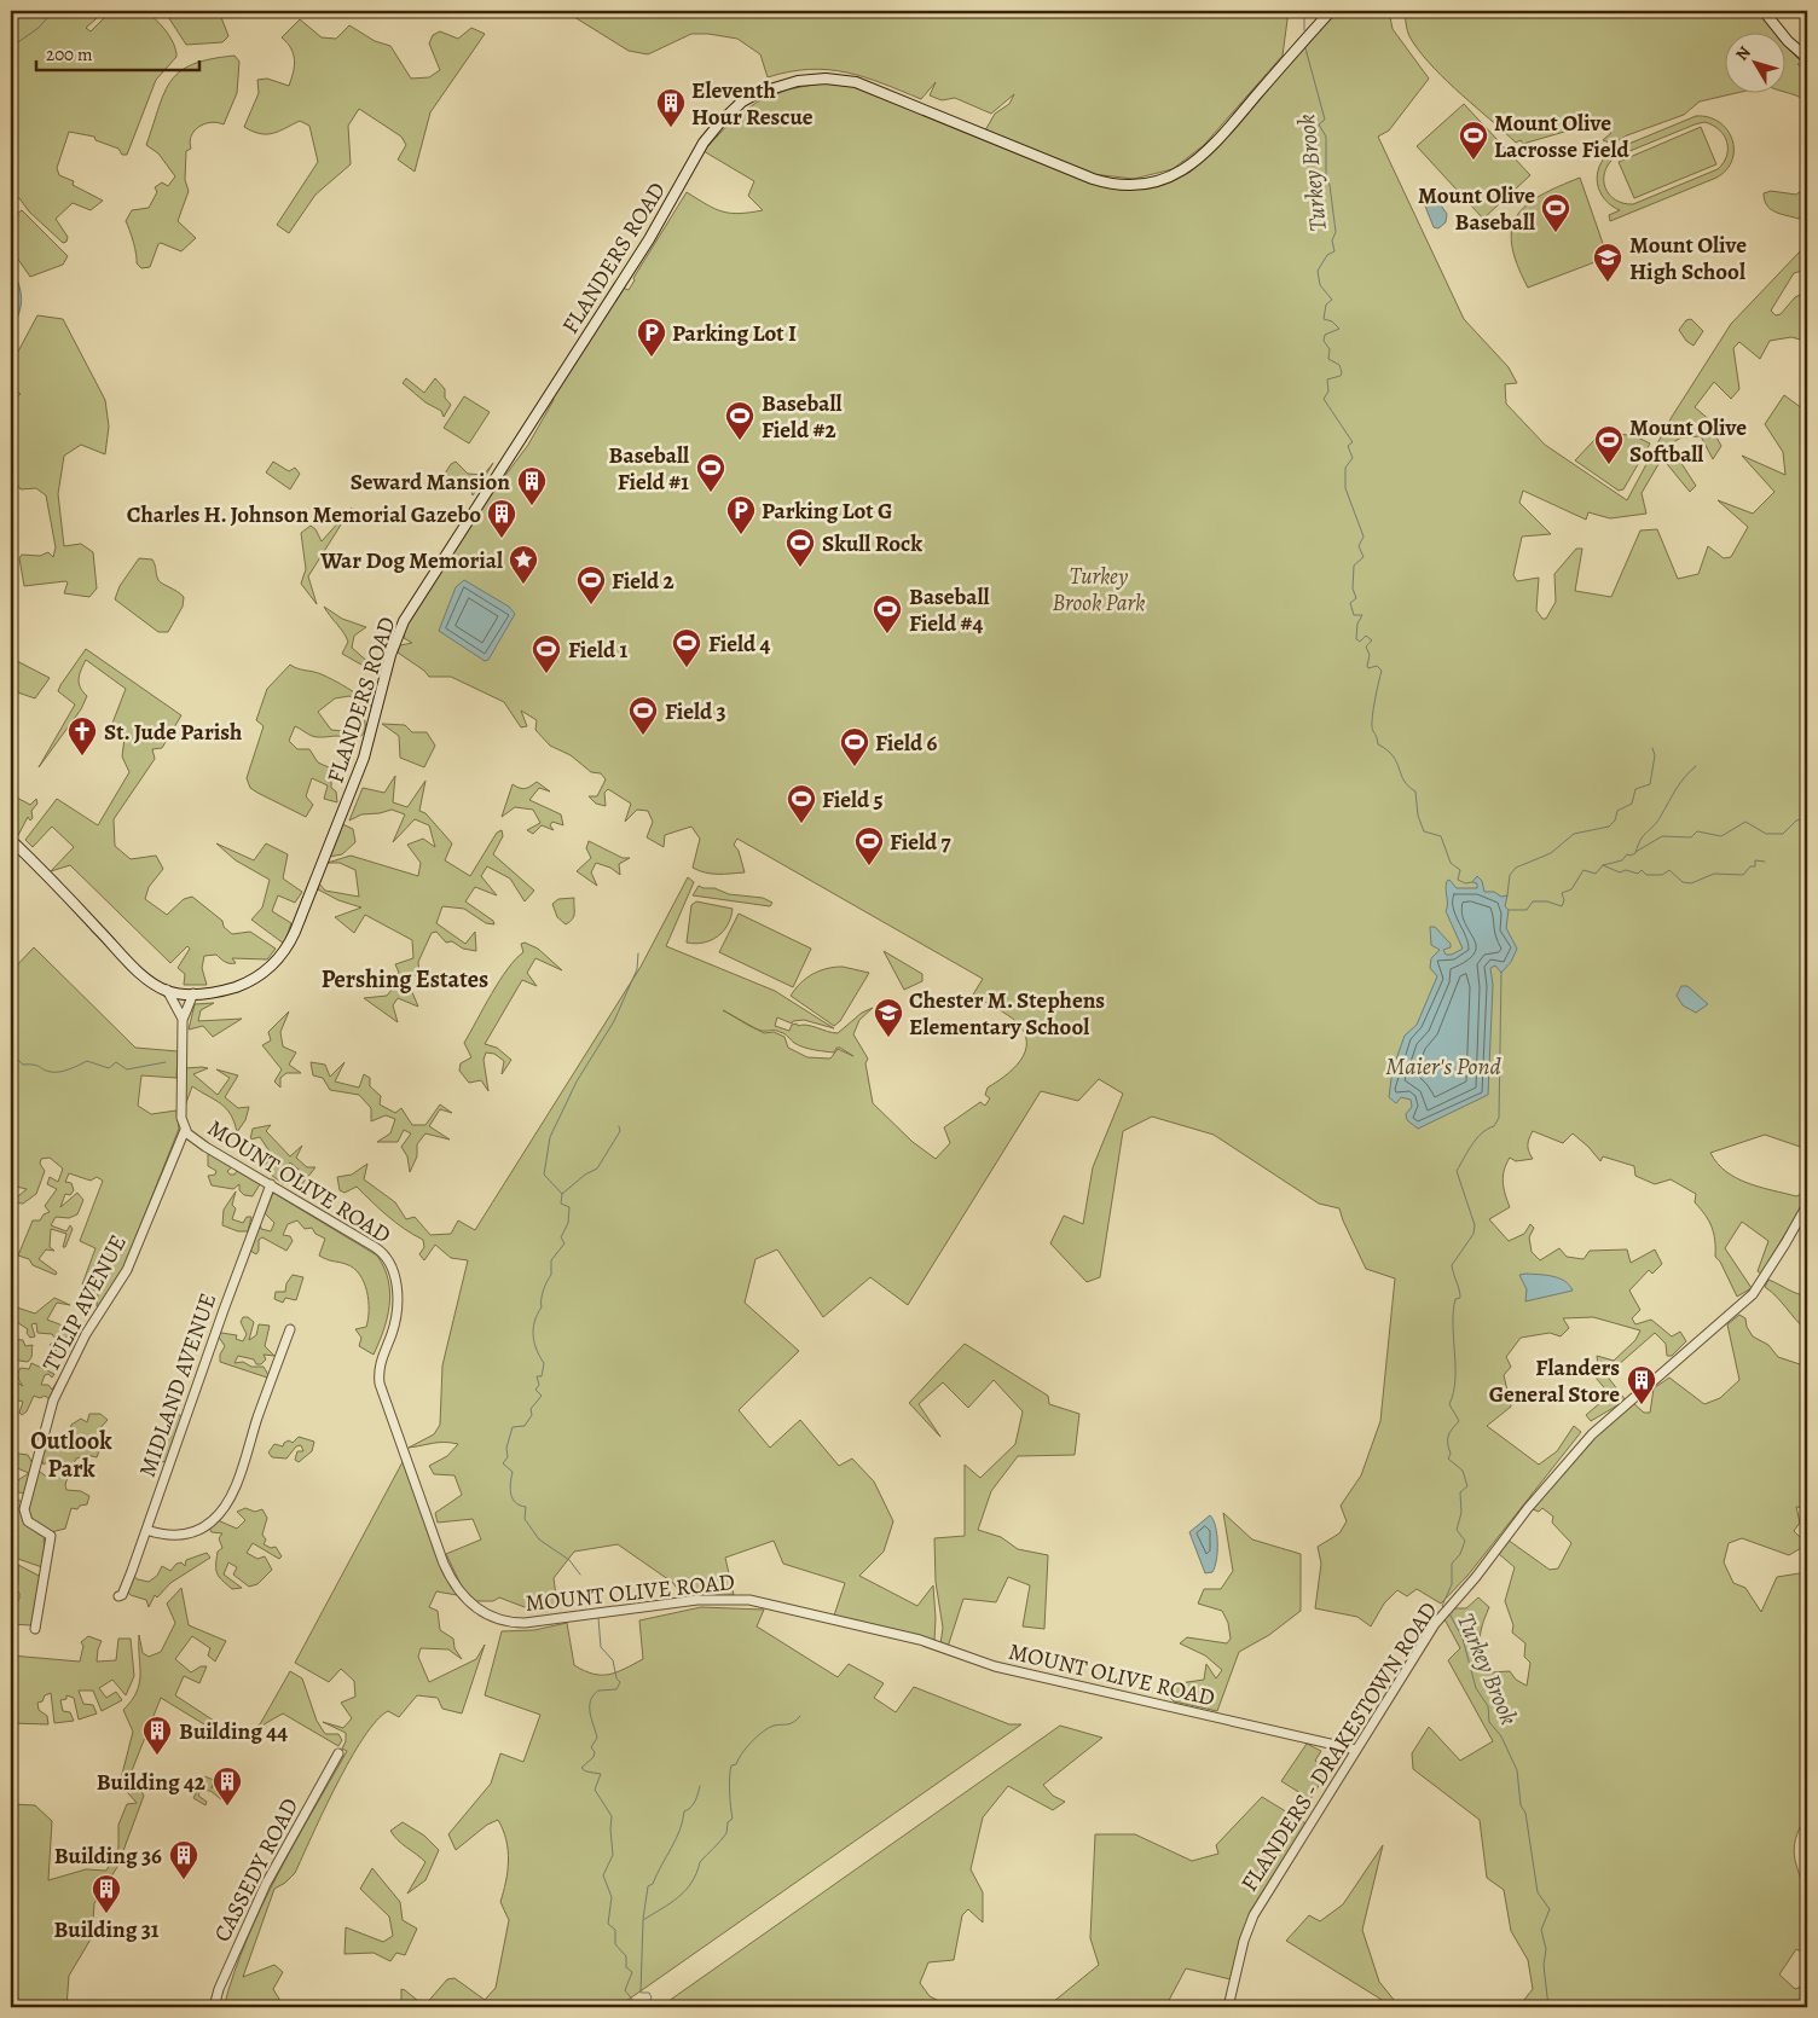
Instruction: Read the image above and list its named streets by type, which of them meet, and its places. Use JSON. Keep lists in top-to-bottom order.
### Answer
{
  "streets": {
    "main road": ["FLANDERS ROAD"],
    "street": [
      "MOUNT OLIVE ROAD",
      "TULIP AVENUE",
      "MIDLAND AVENUE",
      "FLANDERS - DRAKESTOWN ROAD",
      "CASSEDY ROAD"
    ]
  },
  "crossings": [
    ["FLANDERS ROAD", "MOUNT OLIVE ROAD"],
    ["MOUNT OLIVE ROAD", "TULIP AVENUE"],
    ["MOUNT OLIVE ROAD", "MIDLAND AVENUE"],
    ["MOUNT OLIVE ROAD", "FLANDERS - DRAKESTOWN ROAD"]
  ],
  "districts": ["Pershing Estates", "Outlook Park"],
  "water": ["Turkey Brook", "Maier's Pond"],
  "parks": ["Turkey Brook Park"],
  "places": {
    "building": [
      "Eleventh Hour Rescue",
      "Seward Mansion",
      "Charles H. Johnson Memorial Gazebo",
      "Flanders General Store",
      "Building 44",
      "Building 42",
      "Building 36",
      "Building 31"
    ],
    "sports": [
      "Mount Olive Lacrosse Field",
      "Mount Olive Baseball",
      "Baseball Field #2",
      "Mount Olive Softball",
      "Baseball Field #1",
      "Skull Rock",
      "Field 2",
      "Baseball Field #4",
      "Field 4",
      "Field 1",
      "Field 3",
      "Field 6",
      "Field 5",
      "Field 7"
    ],
    "school or university": ["Mount Olive High School", "Chester M. Stephens Elementary School"],
    "parking": ["Parking Lot I", "Parking Lot G"],
    "place": ["War Dog Memorial"],
    "church": ["St. Jude Parish"]
  },
  "scale_bar": "200 m",
  "north": "top left"
}
